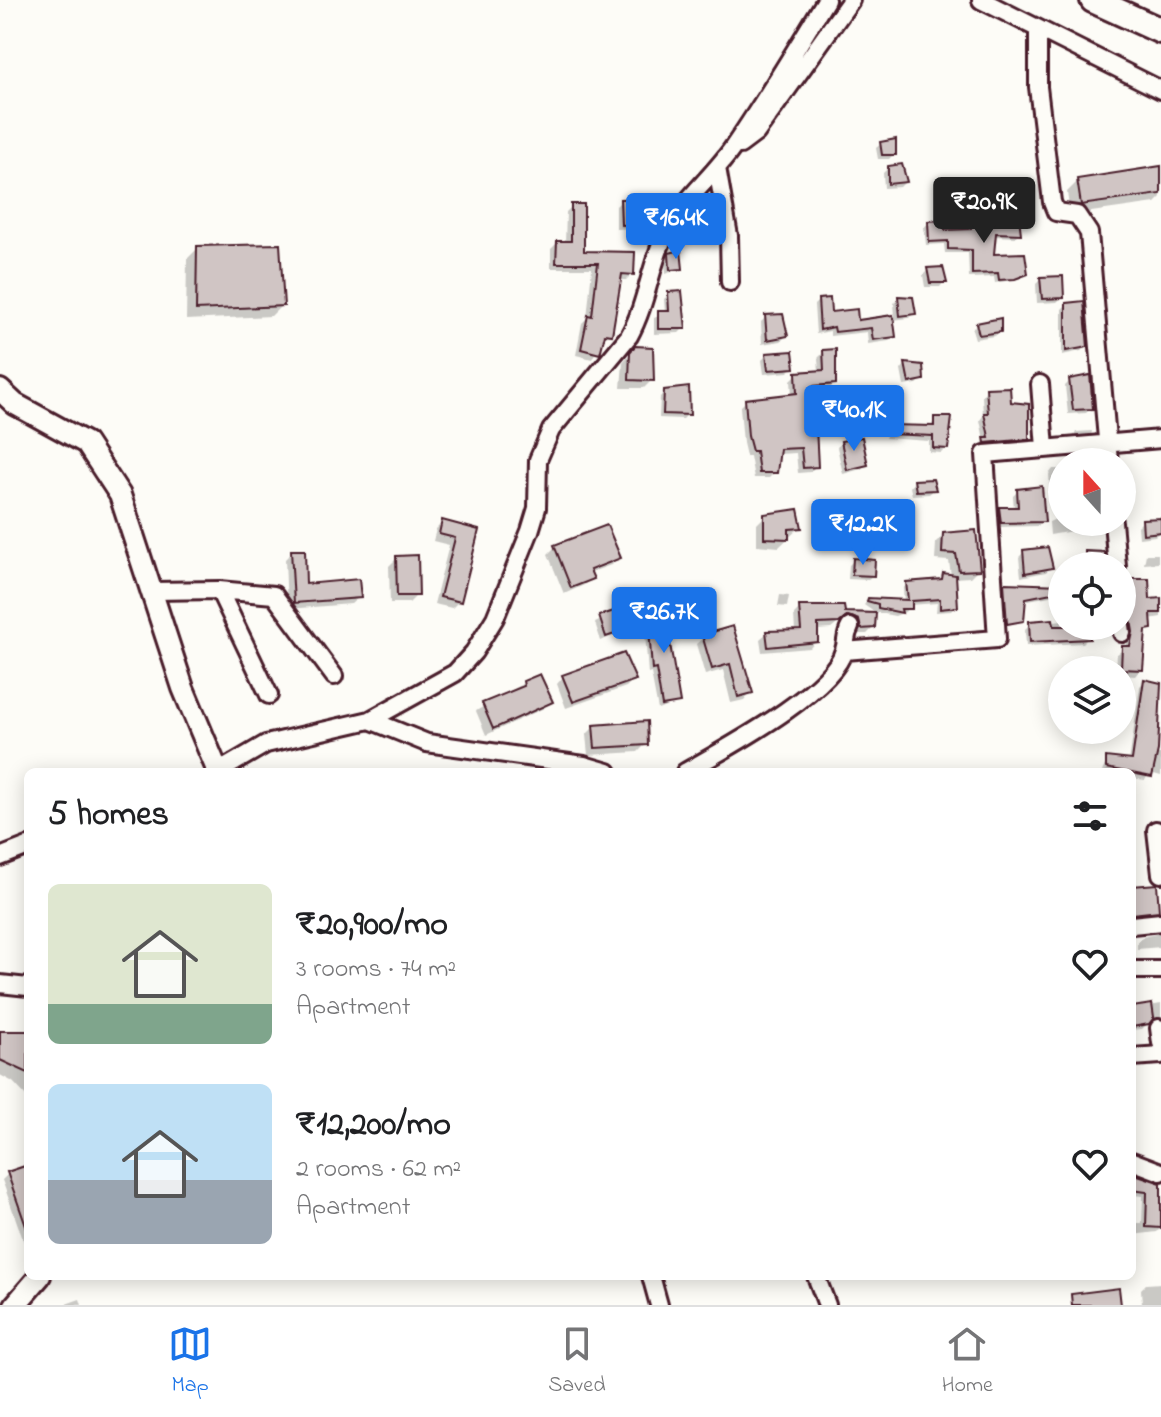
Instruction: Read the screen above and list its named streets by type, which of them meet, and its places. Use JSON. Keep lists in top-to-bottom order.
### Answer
{
  "north": "top",
  "page": {
    "price": [
      "₹20.9K",
      "₹16.4K",
      "₹40.1K",
      "₹12.2K",
      "₹26.7K"
    ],
    "heading": "5 homes",
    "list": [
      {
        "name": "₹20,900/mo",
        "note": "3 rooms · 74 m² · Apartment"
      },
      {
        "name": "₹12,200/mo",
        "note": "2 rooms · 62 m² · Apartment"
      }
    ],
    "tabs": ["Map", "Saved", "Home"]
  }
}
